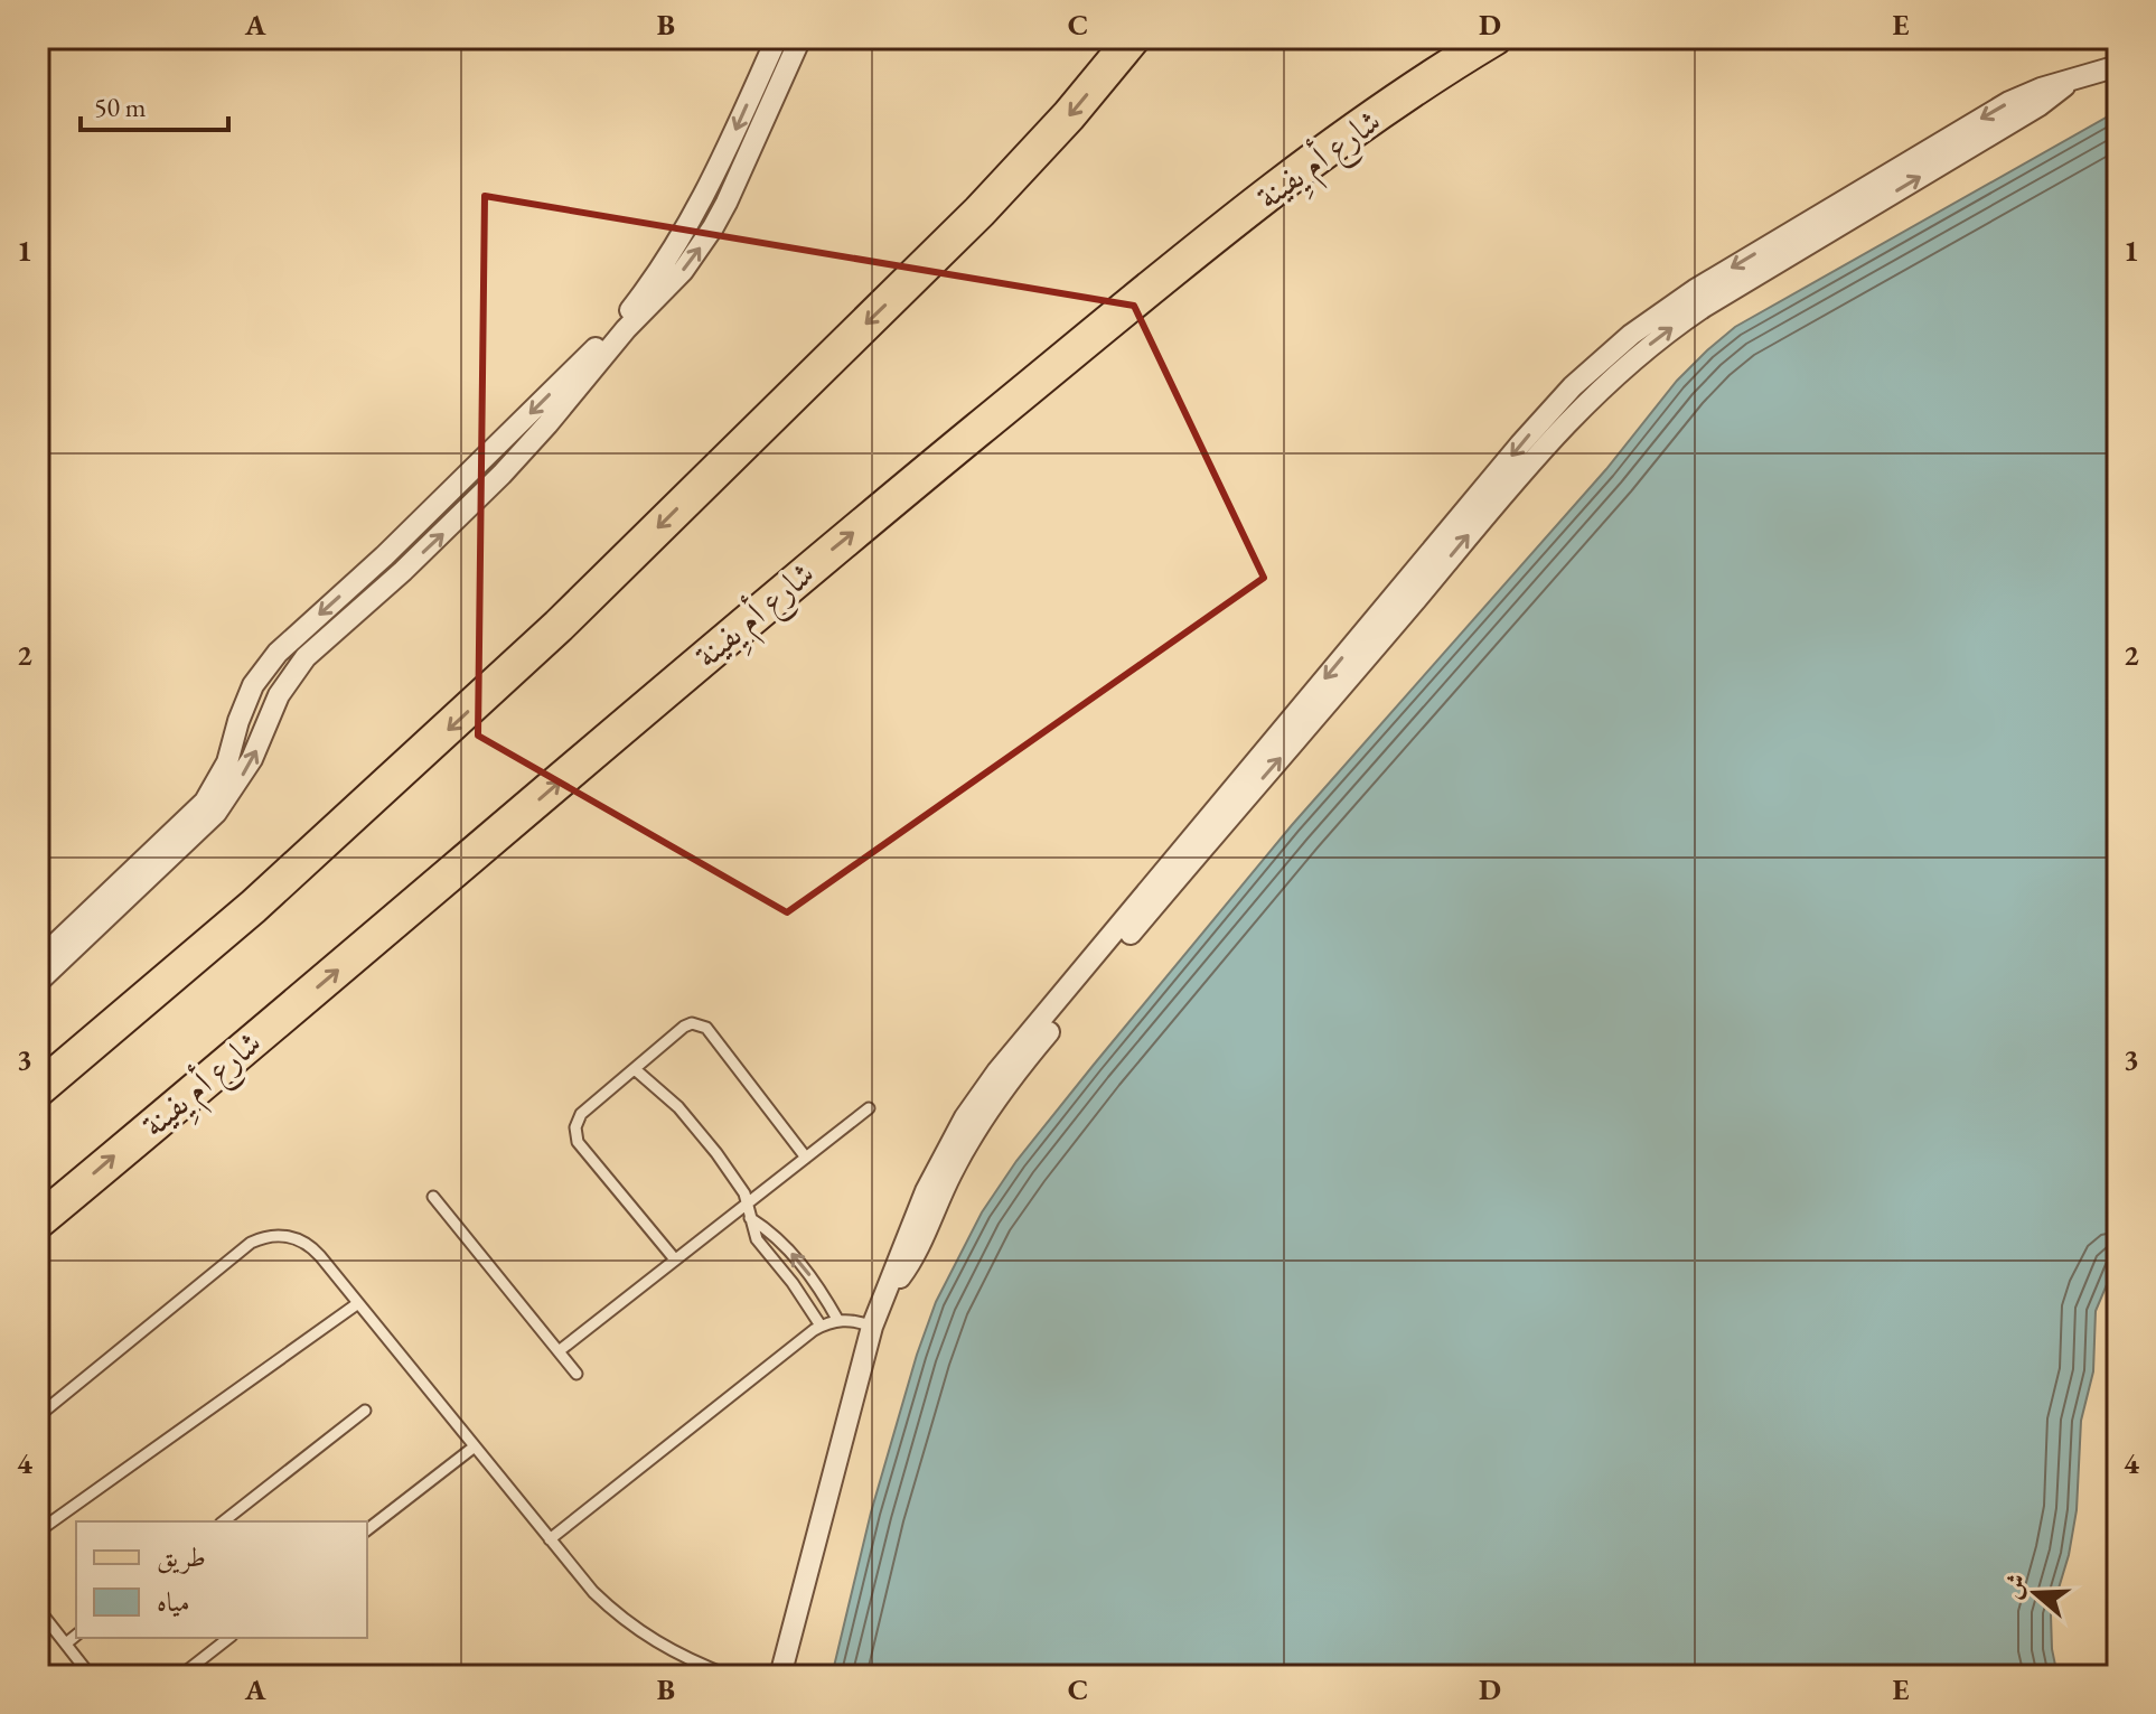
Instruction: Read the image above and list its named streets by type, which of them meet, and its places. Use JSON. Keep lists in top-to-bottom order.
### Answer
{
  "streets": {
    "main road": ["شارع أم يِفينة"]
  },
  "legend": ["طريق", "مياه"],
  "scale_bar": "50 m",
  "north": "left",
  "grid": {
    "columns": [
      "A",
      "B",
      "C",
      "D",
      "E"
    ],
    "rows": [
      "1",
      "2",
      "3",
      "4"
    ]
  }
}
